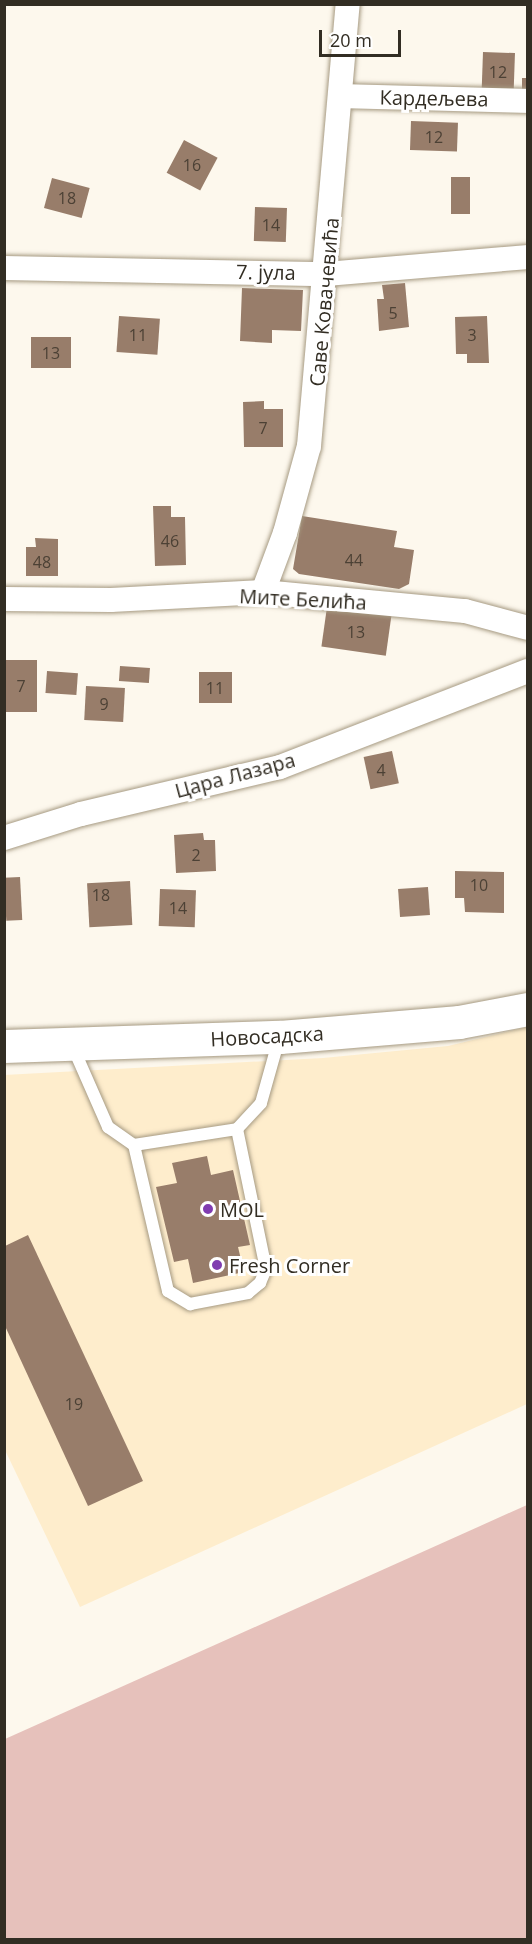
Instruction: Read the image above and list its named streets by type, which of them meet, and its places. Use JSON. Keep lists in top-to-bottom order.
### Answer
{
  "streets": {
    "main road": ["Новосадска"],
    "street": [
      "Кардељева",
      "7. јула",
      "Саве Ковачевића",
      "Мите Белића",
      "Цара Лазара"
    ]
  },
  "crossings": [
    ["Кардељева", "Саве Ковачевића"],
    ["7. јула", "Саве Ковачевића"],
    ["Саве Ковачевића", "Мите Белића"]
  ],
  "places": ["MOL", "Fresh Corner"],
  "house_numbers": [
    "12",
    "12",
    "16",
    "18",
    "14",
    "5",
    "11",
    "3",
    "13",
    "7",
    "46",
    "44",
    "48",
    "13",
    "7",
    "11",
    "9",
    "4",
    "2",
    "10",
    "18",
    "14",
    "19"
  ],
  "scale_bar": "20 m"
}
